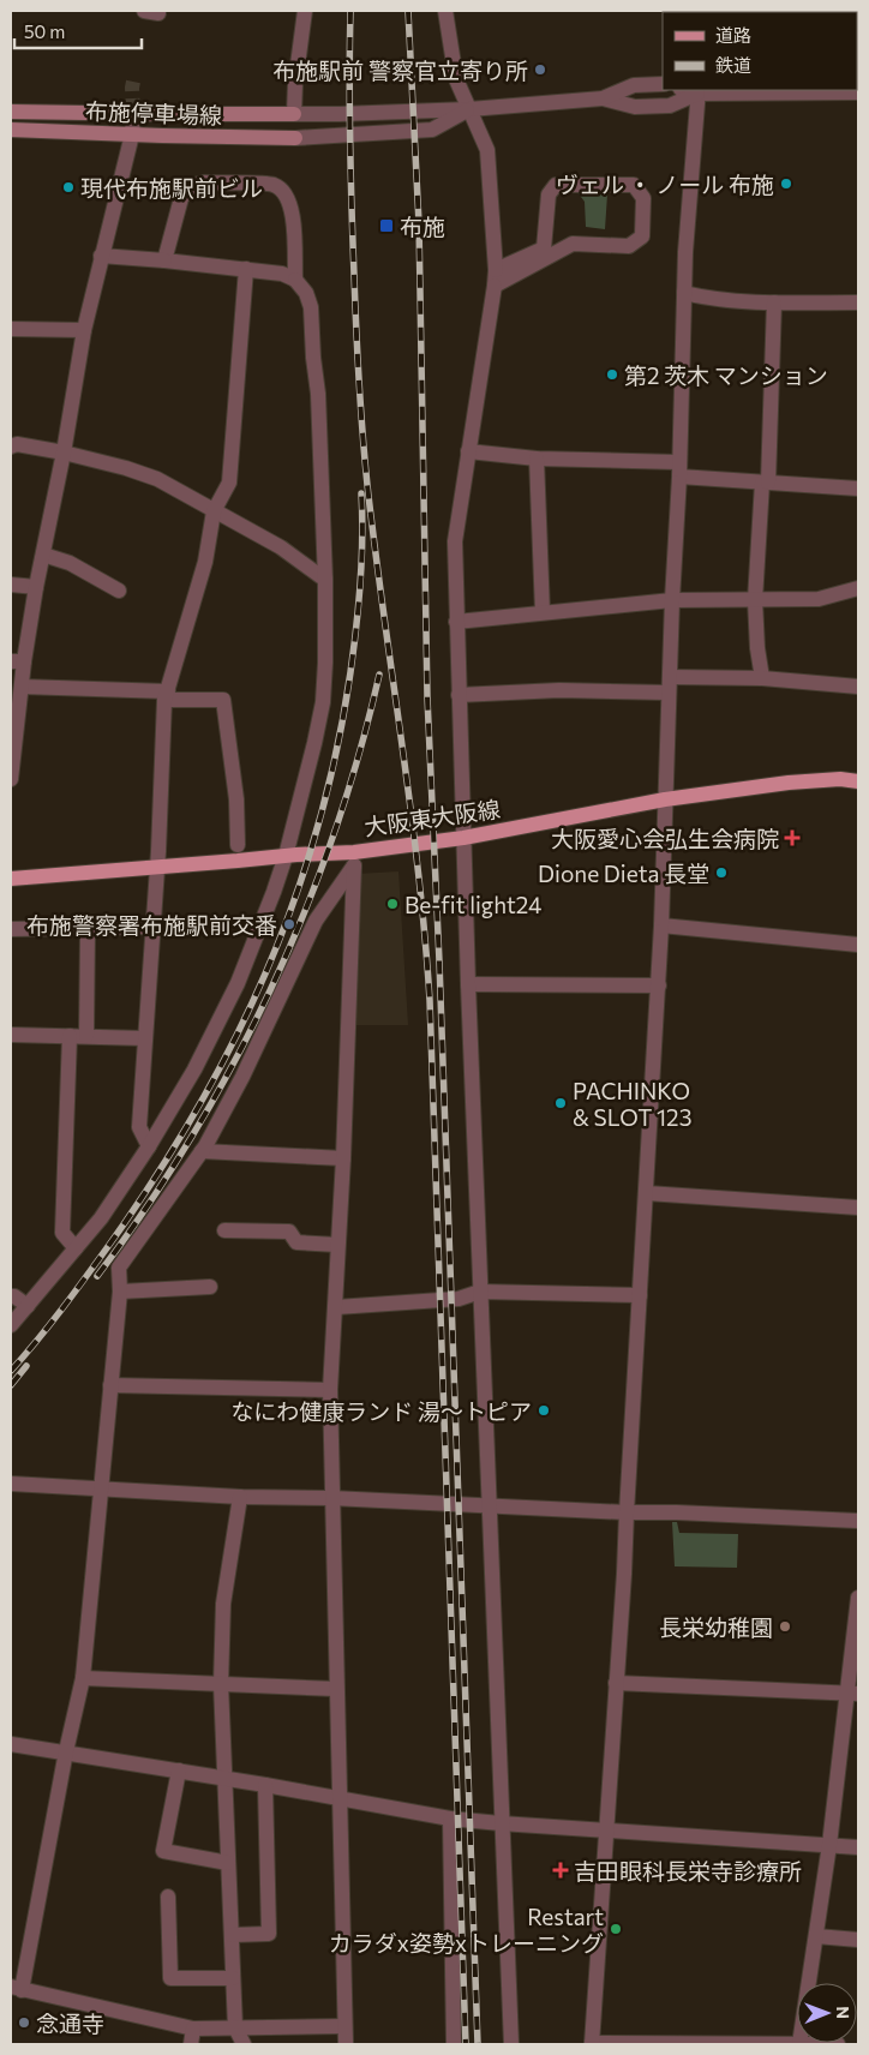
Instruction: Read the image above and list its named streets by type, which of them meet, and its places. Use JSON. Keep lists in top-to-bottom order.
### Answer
{
  "streets": {
    "main road": ["布施停車場線", "大阪東大阪線"]
  },
  "places": {
    "other": [
      "布施駅前 警察官立寄り所",
      "ヴェル ・ ノール 布施",
      "現代布施駅前ビル",
      "第2 茨木 マンション",
      "Dione Dieta 長堂",
      "Be-fit light24",
      "布施警察署布施駅前交番",
      "PACHINKO & SLOT 123",
      "なにわ健康ランド 湯～トピア",
      "長栄幼稚園",
      "Restart カラダx姿勢xトレーニング",
      "念通寺"
    ],
    "transit": ["布施"],
    "health": ["大阪愛心会弘生会病院", "吉田眼科長栄寺診療所"]
  },
  "legend": ["道路", "鉄道"],
  "scale_bar": "50 m",
  "north": "right"
}
